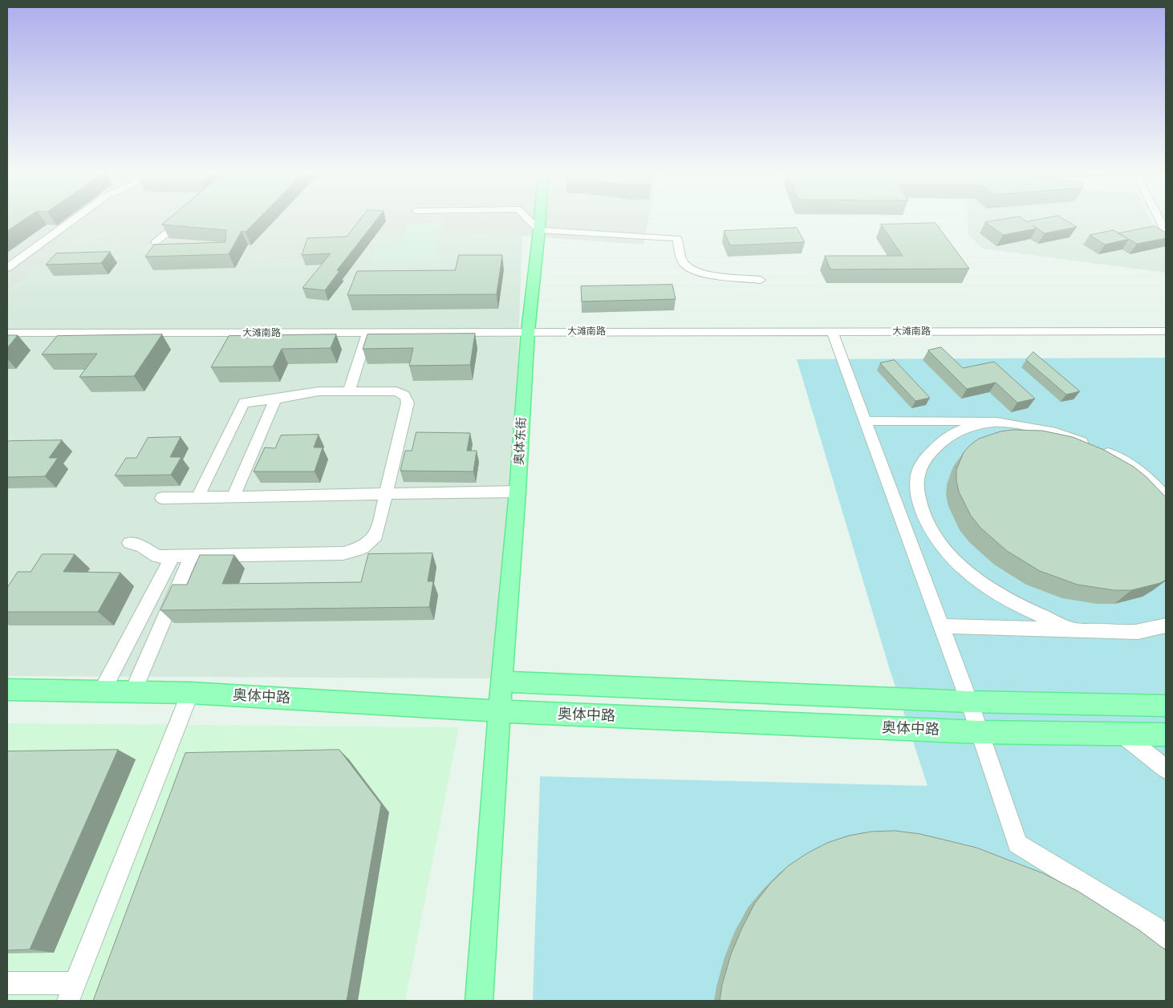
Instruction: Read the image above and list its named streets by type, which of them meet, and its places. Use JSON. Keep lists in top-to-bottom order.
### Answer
{
  "streets": {
    "main road": ["奥体东街", "奥体中路"],
    "street": ["大滩南路"]
  },
  "crossings": [
    ["大滩南路", "奥体东街"],
    ["奥体东街", "奥体中路"]
  ]
}
